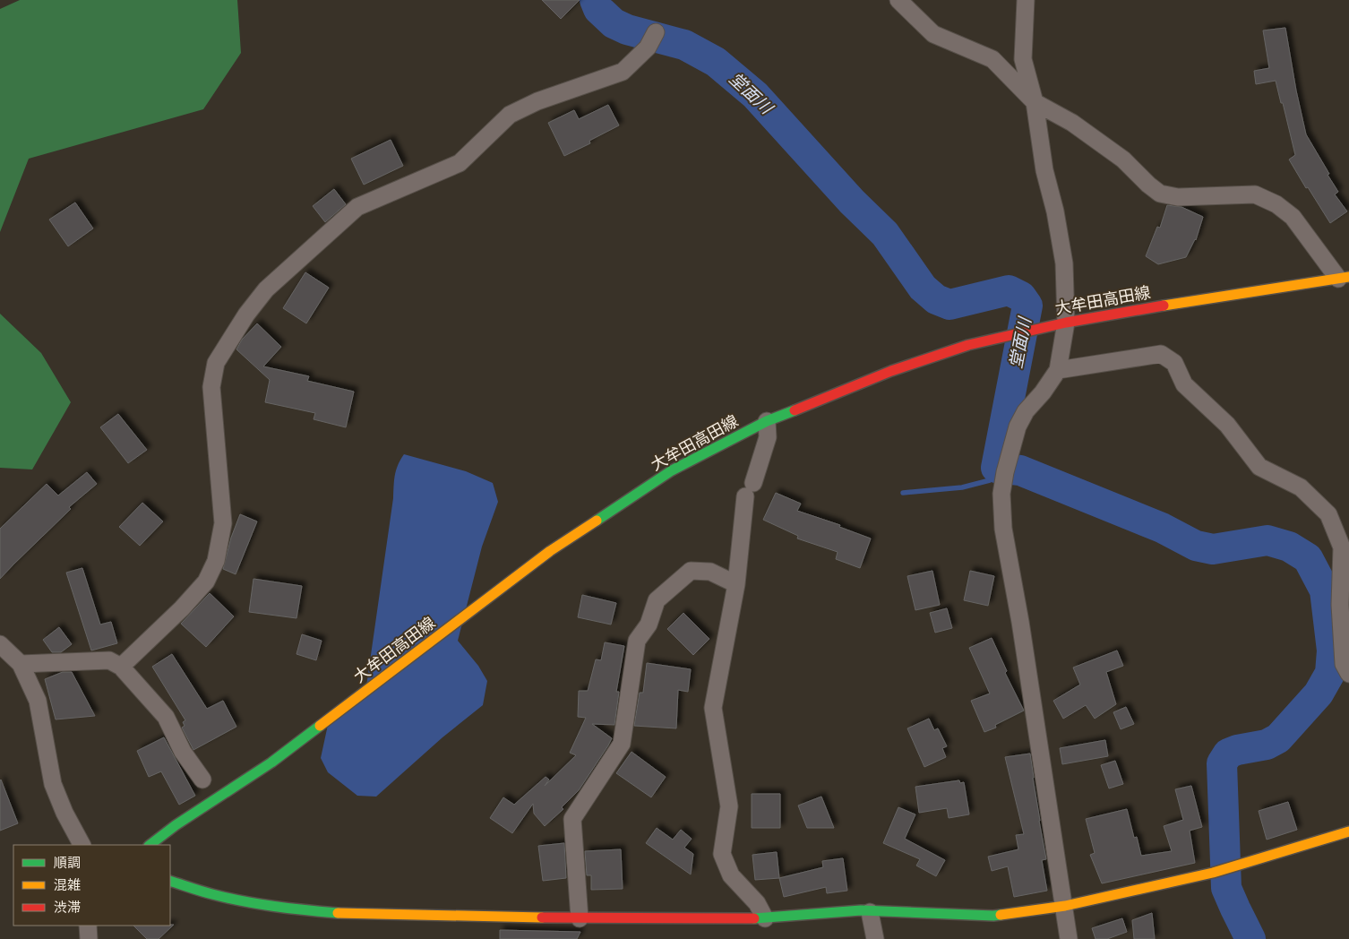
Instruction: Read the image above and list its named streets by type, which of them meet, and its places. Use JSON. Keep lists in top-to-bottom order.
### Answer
{
  "streets": {
    "main road": ["大牟田高田線"]
  },
  "water": ["堂面川"],
  "legend": ["順調", "混雑", "渋滞"]
}
